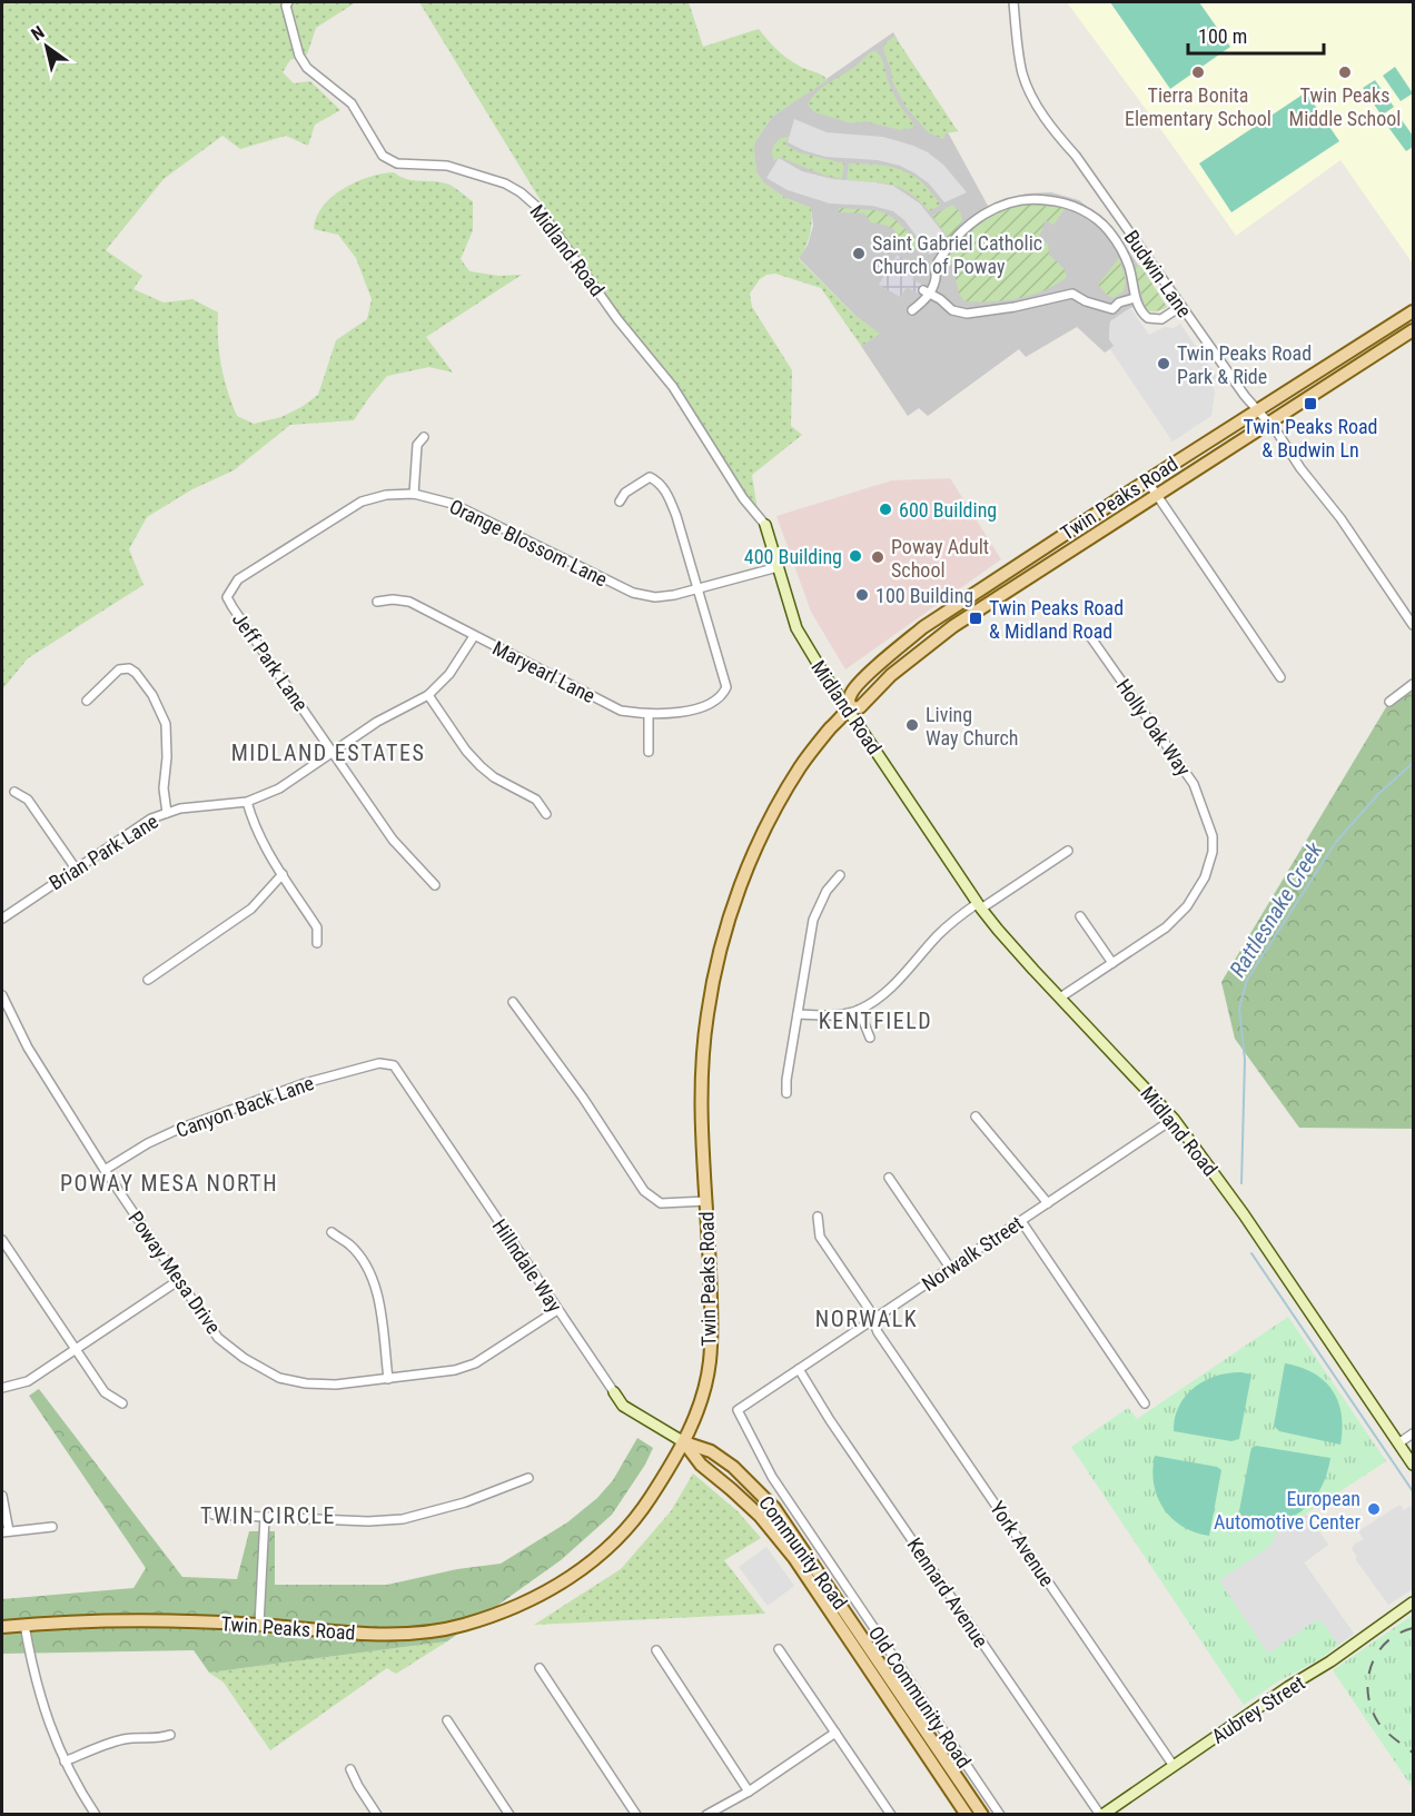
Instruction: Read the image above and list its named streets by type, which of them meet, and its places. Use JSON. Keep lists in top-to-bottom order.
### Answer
{
  "streets": {
    "main road": [
      "Midland Road",
      "Twin Peaks Road",
      "Hillndale Way",
      "Community Road",
      "Aubrey Street"
    ],
    "street": [
      "Budwin Lane",
      "Orange Blossom Lane",
      "Jeff Park Lane",
      "Maryearl Lane",
      "Holly Oak Way",
      "Brian Park Lane",
      "Canyon Back Lane",
      "Norwalk Street",
      "Poway Mesa Drive",
      "York Avenue",
      "Kennard Avenue",
      "Old Community Road"
    ]
  },
  "crossings": [
    ["Midland Road", "Twin Peaks Road"],
    ["Midland Road", "Orange Blossom Lane"],
    ["Midland Road", "Holly Oak Way"],
    ["Midland Road", "Norwalk Street"],
    ["Budwin Lane", "Twin Peaks Road"],
    ["Twin Peaks Road", "Hillndale Way"],
    ["Twin Peaks Road", "Community Road"],
    ["Orange Blossom Lane", "Jeff Park Lane"],
    ["Orange Blossom Lane", "Maryearl Lane"],
    ["Jeff Park Lane", "Brian Park Lane"],
    ["Maryearl Lane", "Brian Park Lane"],
    ["Canyon Back Lane", "Hillndale Way"],
    ["Canyon Back Lane", "Poway Mesa Drive"],
    ["Norwalk Street", "York Avenue"],
    ["Norwalk Street", "Kennard Avenue"],
    ["Norwalk Street", "Old Community Road"],
    ["Hillndale Way", "Poway Mesa Drive"],
    ["Hillndale Way", "Community Road"],
    ["York Avenue", "Aubrey Street"],
    ["Kennard Avenue", "Aubrey Street"]
  ],
  "districts": [
    "MIDLAND ESTATES",
    "KENTFIELD",
    "POWAY MESA NORTH",
    "NORWALK",
    "TWIN CIRCLE"
  ],
  "water": ["Rattlesnake Creek"],
  "places": {
    "other": [
      "Tierra Bonita Elementary School",
      "Twin Peaks Middle School",
      "Saint Gabriel Catholic Church of Poway",
      "Twin Peaks Road Park & Ride",
      "600 Building",
      "400 Building",
      "Poway Adult School",
      "100 Building",
      "Living Way Church",
      "European Automotive Center"
    ],
    "transit": ["Twin Peaks Road & Budwin Ln", "Twin Peaks Road & Midland Road"]
  },
  "scale_bar": "100 m",
  "north": "top left"
}
